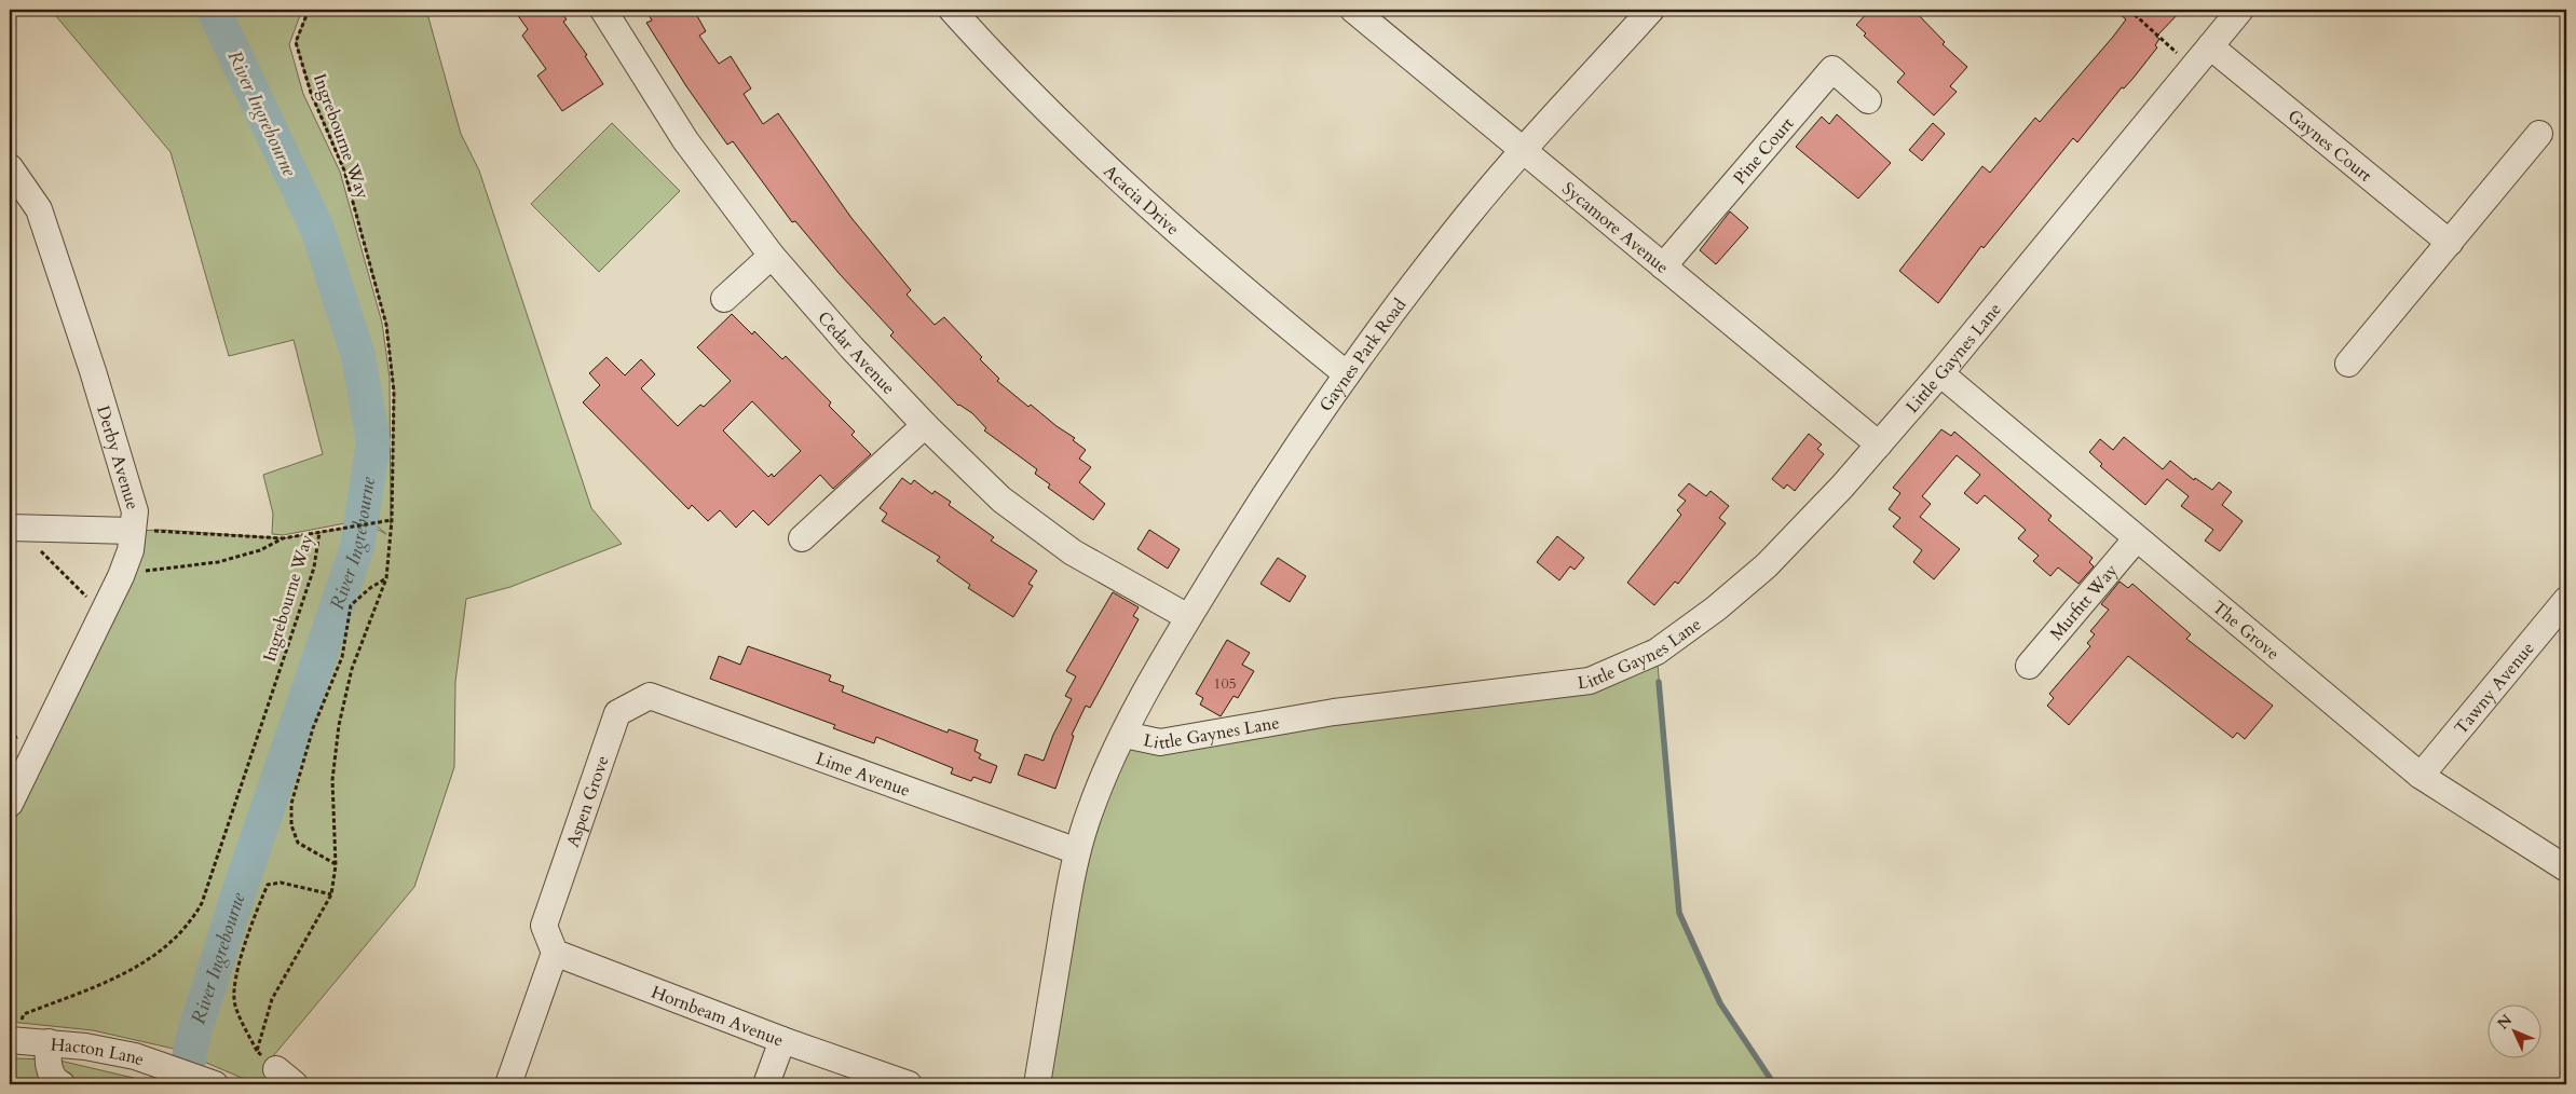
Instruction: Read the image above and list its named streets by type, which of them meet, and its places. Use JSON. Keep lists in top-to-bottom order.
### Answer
{
  "streets": {
    "street": [
      "Gaynes Court",
      "Pine Court",
      "Acacia Drive",
      "Sycamore Avenue",
      "Cedar Avenue",
      "Gaynes Park Road",
      "Little Gaynes Lane",
      "Derby Avenue",
      "Murfitt Way",
      "The Grove",
      "Tawny Avenue",
      "Lime Avenue",
      "Aspen Grove",
      "Hornbeam Avenue",
      "Hacton Lane"
    ],
    "path": ["Ingrebourne Way"]
  },
  "crossings": [
    ["Ingrebourne Way", "Hacton Lane"],
    ["Gaynes Court", "Little Gaynes Lane"],
    ["Pine Court", "Sycamore Avenue"],
    ["Acacia Drive", "Gaynes Park Road"],
    ["Sycamore Avenue", "Gaynes Park Road"],
    ["Sycamore Avenue", "Little Gaynes Lane"],
    ["Cedar Avenue", "Gaynes Park Road"],
    ["Gaynes Park Road", "Little Gaynes Lane"],
    ["Little Gaynes Lane", "The Grove"],
    ["Little Gaynes Lane", "Lime Avenue"],
    ["Murfitt Way", "The Grove"],
    ["The Grove", "Tawny Avenue"],
    ["Lime Avenue", "Aspen Grove"],
    ["Aspen Grove", "Hornbeam Avenue"]
  ],
  "water": ["River Ingrebourne"],
  "house_numbers": ["105"],
  "north": "top left"
}
